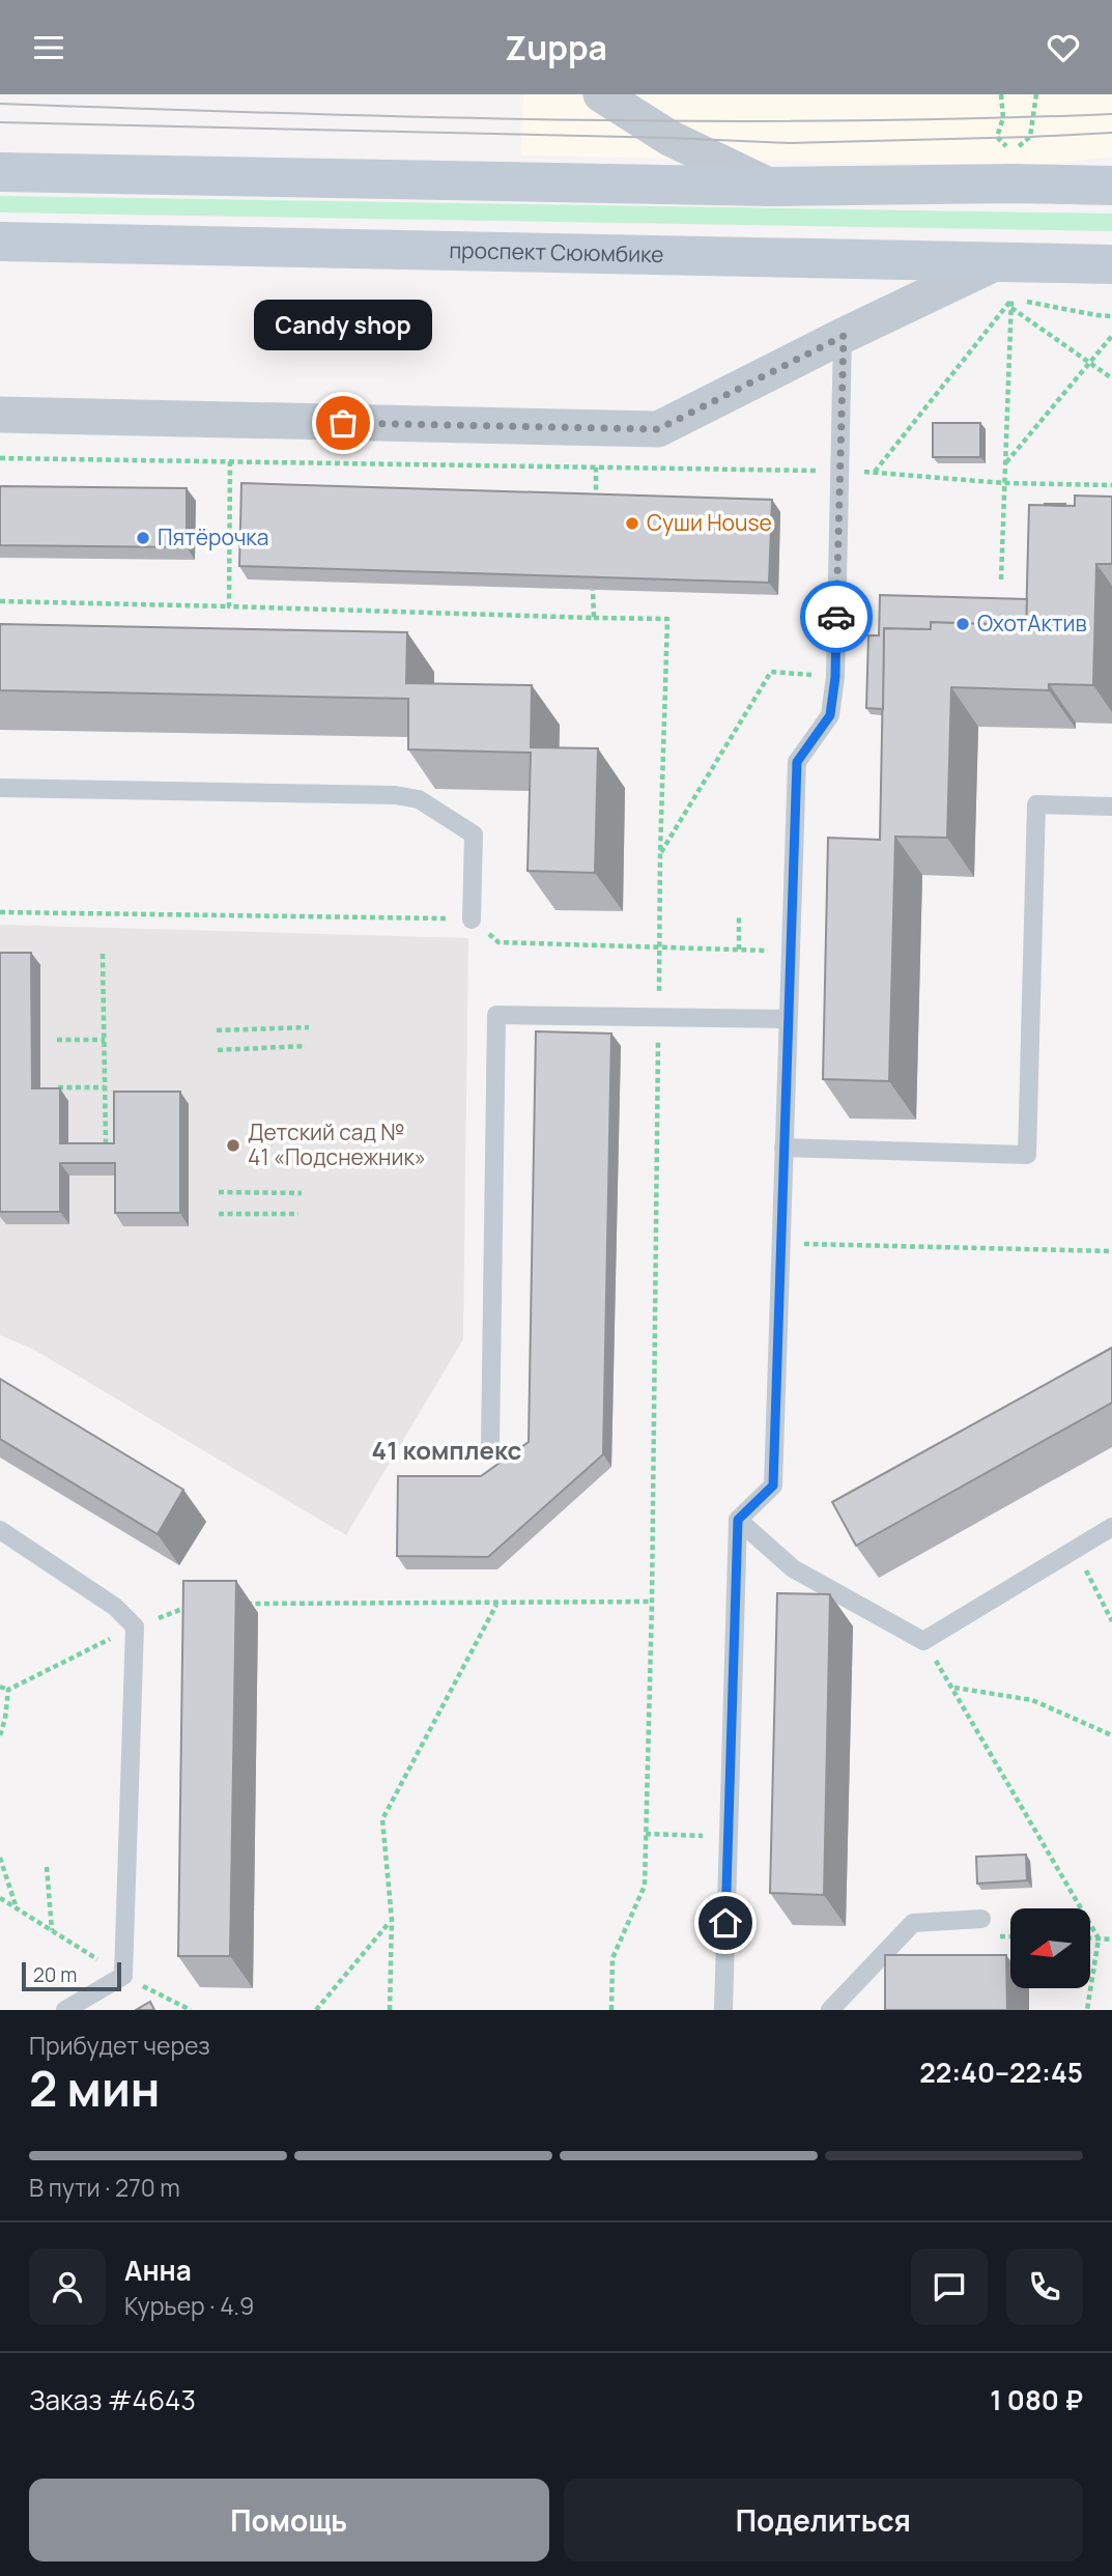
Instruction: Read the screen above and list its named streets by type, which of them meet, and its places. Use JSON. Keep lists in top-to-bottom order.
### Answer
{
  "streets": {
    "main road": ["проспект Сююмбике"]
  },
  "districts": ["41 комплекс"],
  "places": [
    "Candy shop",
    "Суши House",
    "Пятёрочка",
    "ОхотАктив",
    "Детский сад № 41 «Подснежник»"
  ],
  "scale_bar": "20 m",
  "north": "left",
  "page": {
    "header": "Zuppa",
    "bubble": "Candy shop",
    "scale": "20 m",
    "heading": ["2 мин", "Прибудет через", "22:40–22:45"],
    "panel": [
      "Анна",
      "Курьер · 4.9",
      "Заказ #4643",
      "1 080 ₽"
    ],
    "bar": "В пути · 270 m",
    "buttons": ["Помощь", "Поделиться"]
  }
}
